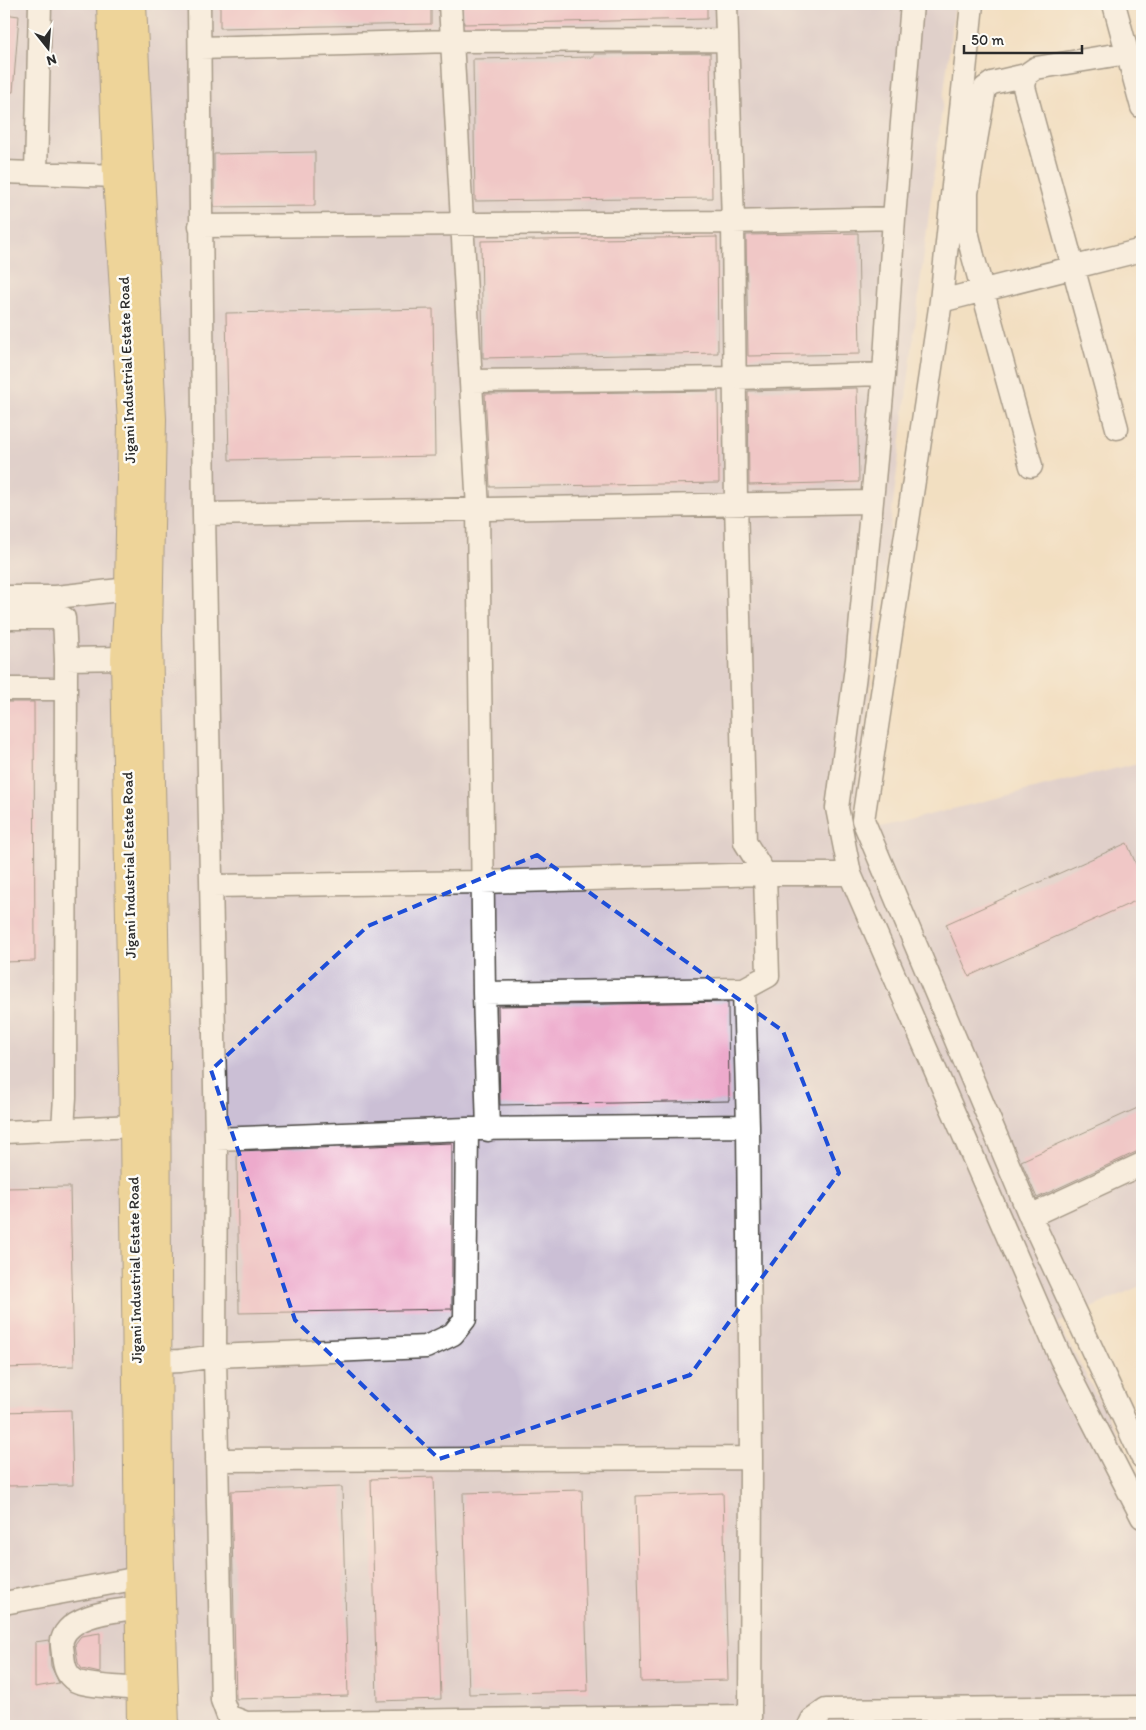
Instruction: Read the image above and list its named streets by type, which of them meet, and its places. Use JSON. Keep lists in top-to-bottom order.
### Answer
{
  "streets": {
    "main road": ["Jigani Industrial Estate Road"]
  },
  "scale_bar": "50 m",
  "north": "bottom"
}
